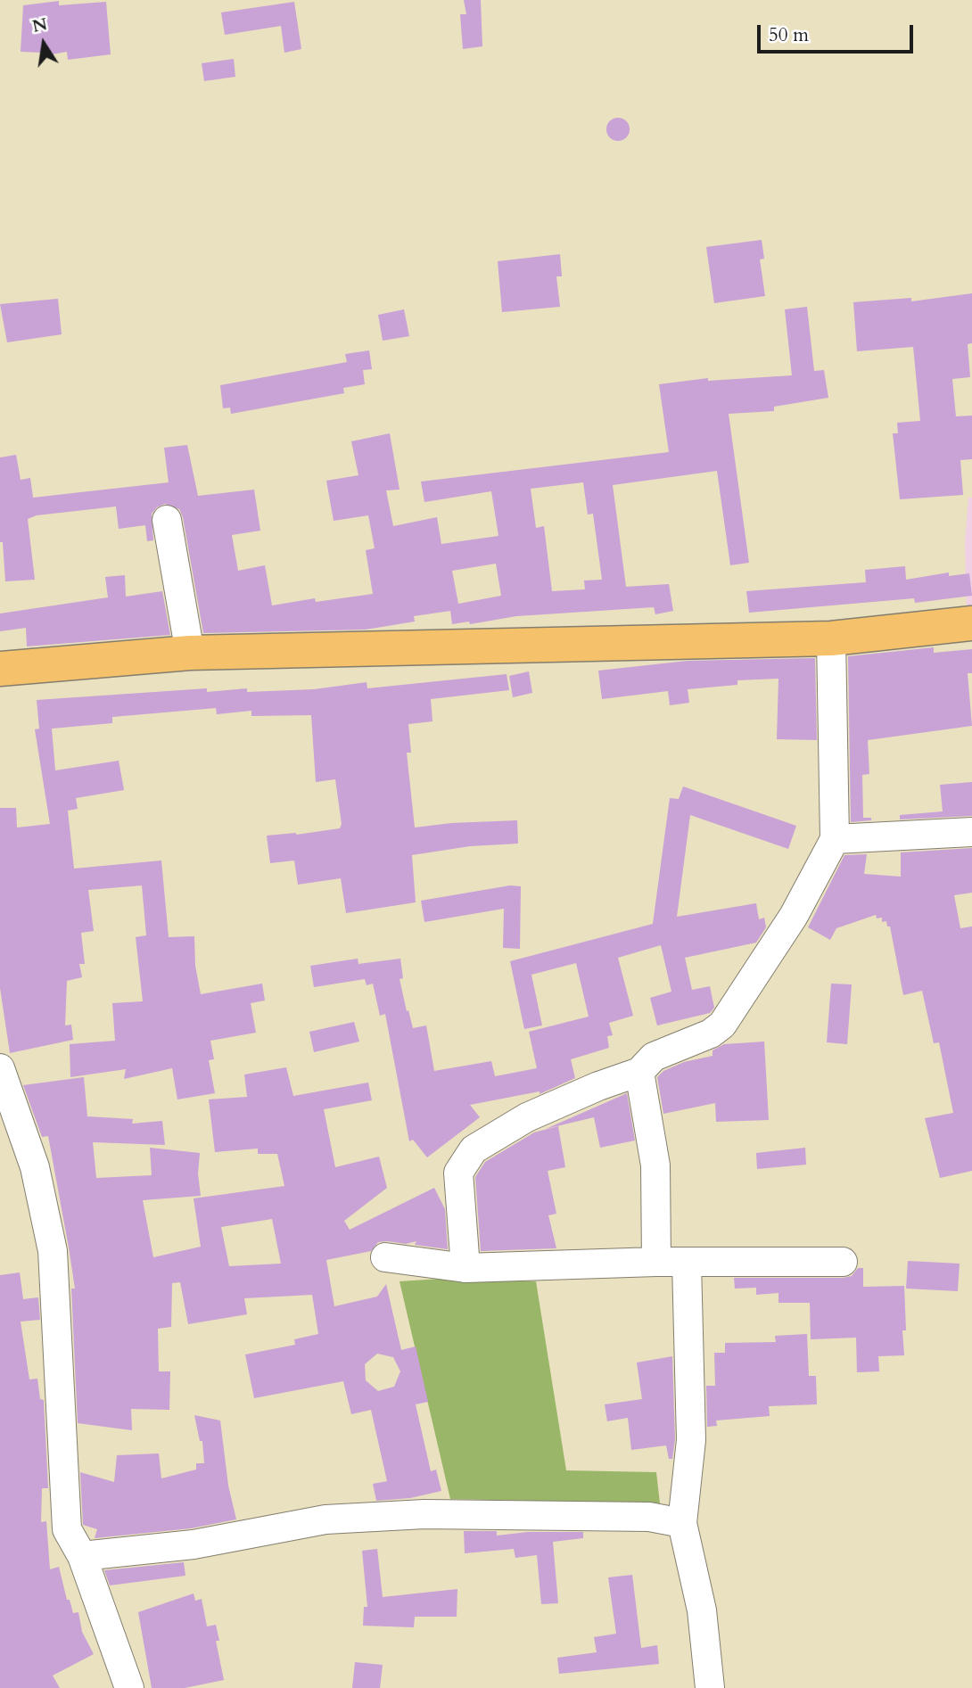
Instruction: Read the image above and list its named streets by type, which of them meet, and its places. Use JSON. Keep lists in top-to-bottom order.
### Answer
{
  "scale_bar": "50 m",
  "north": "top"
}
